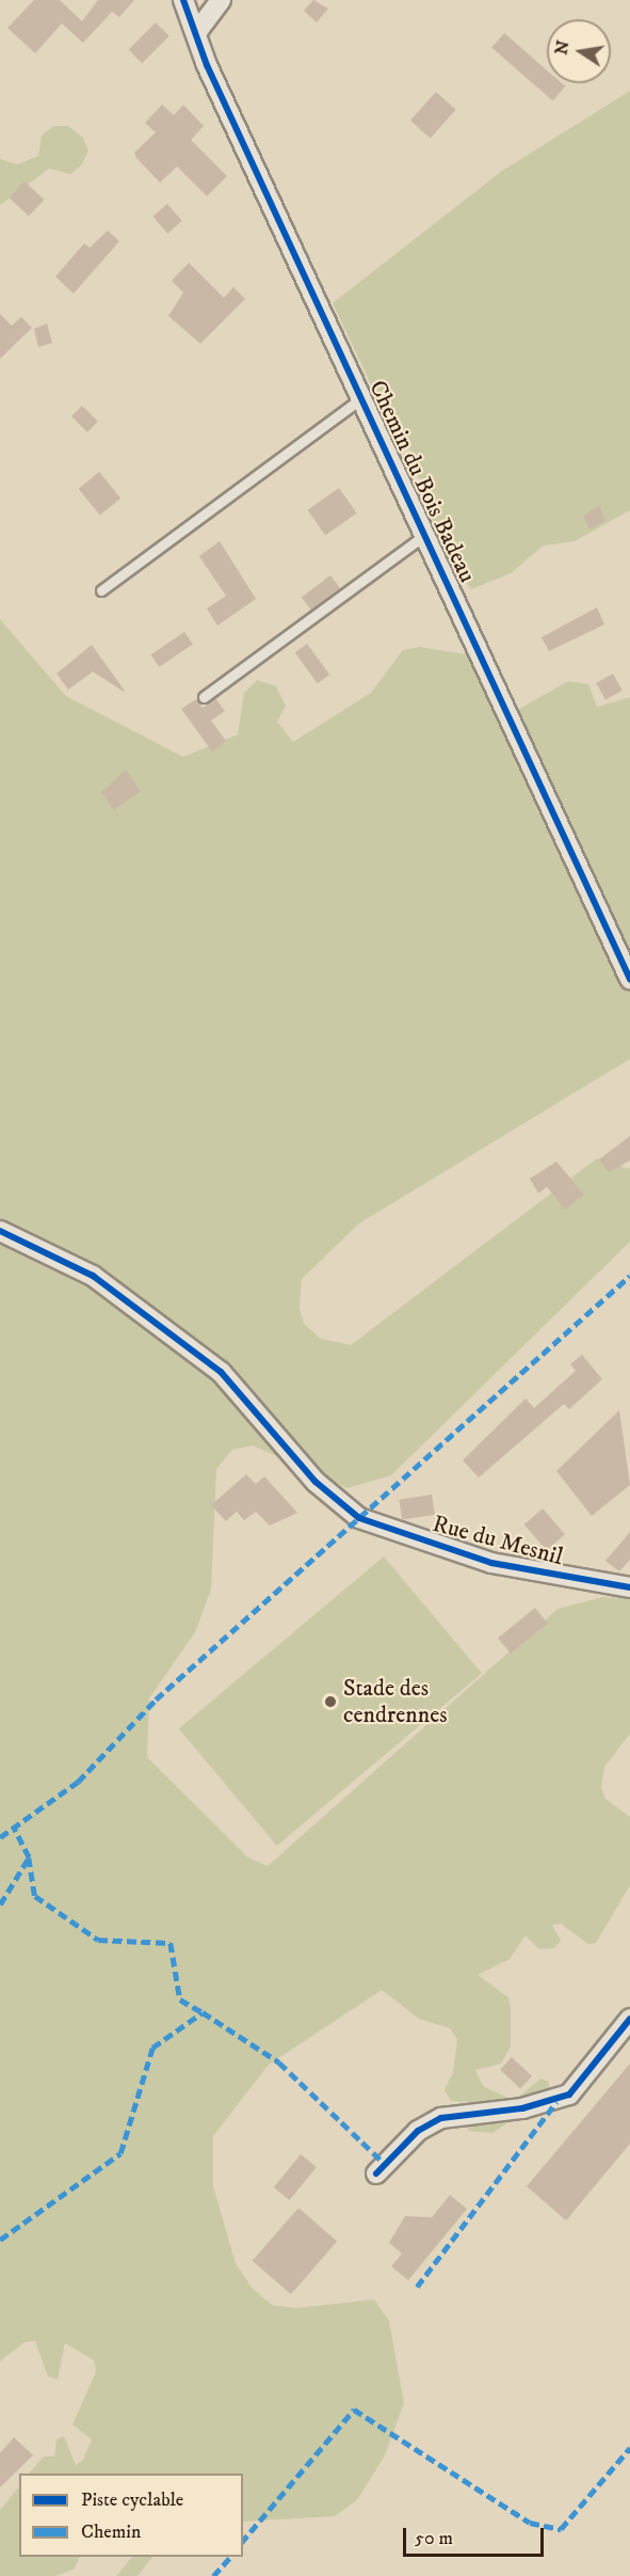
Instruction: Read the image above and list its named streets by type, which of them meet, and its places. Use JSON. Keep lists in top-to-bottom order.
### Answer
{
  "streets": {
    "street": ["Chemin du Bois Badeau", "Rue du Mesnil"]
  },
  "places": ["Stade des cendrennes"],
  "legend": ["Piste cyclable", "Chemin"],
  "scale_bar": "50 m",
  "north": "left"
}
